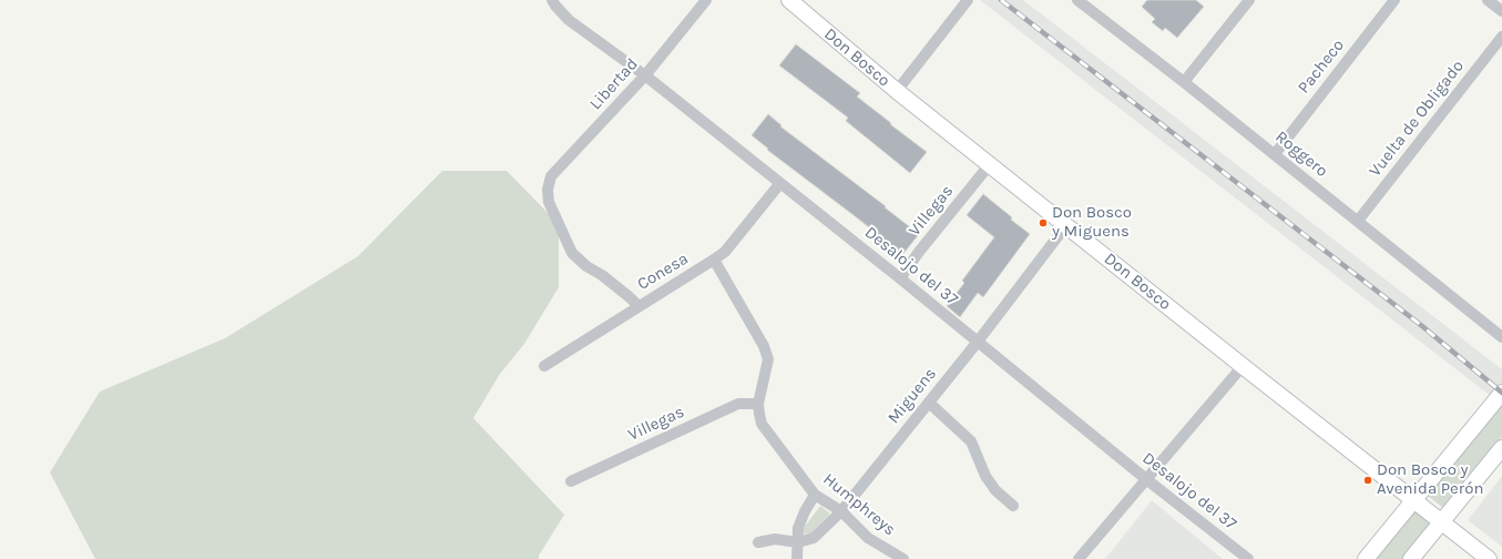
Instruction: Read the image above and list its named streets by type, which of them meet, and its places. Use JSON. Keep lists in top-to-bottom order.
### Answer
{
  "streets": {
    "street": [
      "Don Bosco",
      "Pacheco",
      "Libertad",
      "Vuelta de Obligado",
      "Roggero",
      "Villegas",
      "Desalojo del 37",
      "Conesa",
      "Miguens",
      "Humphreys"
    ]
  },
  "crossings": [
    ["Don Bosco", "Villegas"],
    ["Don Bosco", "Miguens"],
    ["Pacheco", "Roggero"],
    ["Libertad", "Desalojo del 37"],
    ["Libertad", "Conesa"],
    ["Vuelta de Obligado", "Roggero"],
    ["Villegas", "Desalojo del 37"],
    ["Villegas", "Humphreys"],
    ["Desalojo del 37", "Conesa"],
    ["Desalojo del 37", "Miguens"],
    ["Conesa", "Humphreys"],
    ["Miguens", "Humphreys"]
  ],
  "places": ["Don Bosco y Miguens", "Don Bosco y Avenida Perón"]
}
